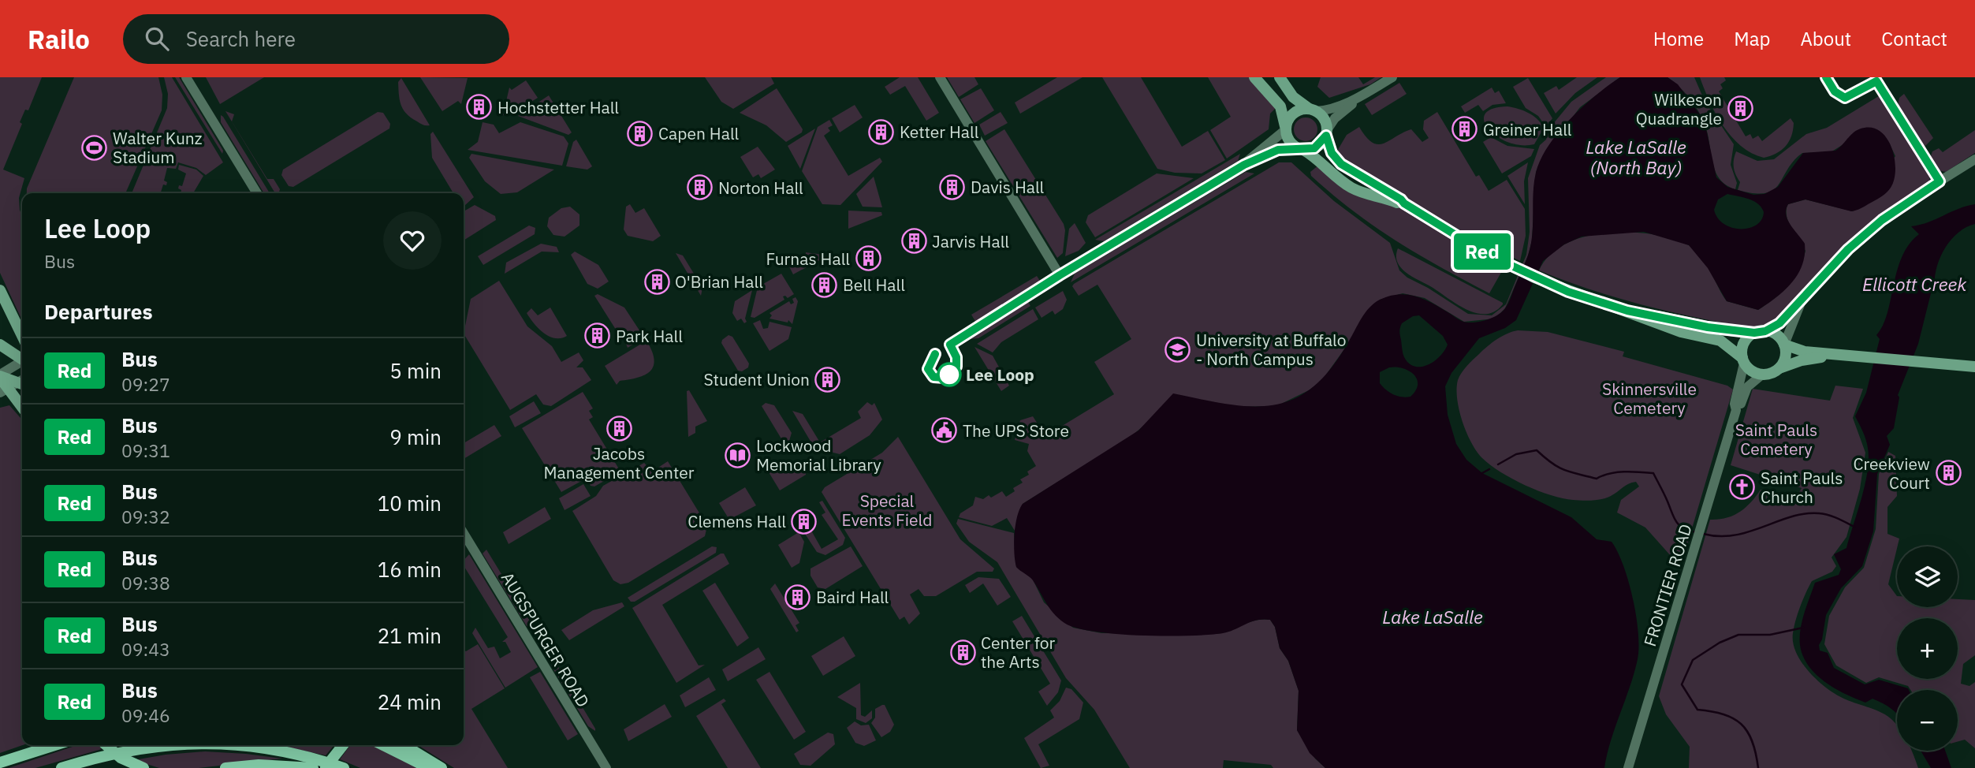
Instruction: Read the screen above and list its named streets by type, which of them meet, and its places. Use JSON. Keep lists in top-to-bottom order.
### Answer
{
  "streets": {
    "street": ["FRONTIER ROAD", "AUGSPURGER ROAD"]
  },
  "water": ["Lake LaSalle (North Bay)", "Ellicott Creek", "Lake LaSalle"],
  "parks": ["Skinnersville Cemetery", "Saint Pauls Cemetery", "Special Events Field"],
  "places": {
    "building": [
      "Hochstetter Hall",
      "Wilkeson Quadrangle",
      "Greiner Hall",
      "Ketter Hall",
      "Capen Hall",
      "Davis Hall",
      "Norton Hall",
      "Jarvis Hall",
      "Furnas Hall",
      "O'Brian Hall",
      "Bell Hall",
      "Park Hall",
      "Student Union",
      "Jacobs Management Center",
      "Creekview Court",
      "Clemens Hall",
      "Baird Hall",
      "Center for the Arts"
    ],
    "sports": ["Walter Kunz Stadium"],
    "school or university": ["University at Buffalo - North Campus"],
    "other": ["Lee Loop"],
    "public building": ["The UPS Store"],
    "library": ["Lockwood Memorial Library"],
    "church": ["Saint Pauls Church"]
  },
  "lines": ["bus line Red"],
  "page": {
    "header": "Railo",
    "search": "Search here",
    "nav": [
      "Home",
      "Map",
      "About",
      "Contact"
    ],
    "on_map": "Red",
    "heading": [
      ["Lee Loop", "Bus"],
      "Departures"
    ],
    "list": [
      {
        "mark": "Red",
        "name": "Bus",
        "note": "09:27",
        "value": "5 min"
      },
      {
        "mark": "Red",
        "name": "Bus",
        "note": "09:31",
        "value": "9 min"
      },
      {
        "mark": "Red",
        "name": "Bus",
        "note": "09:32",
        "value": "10 min"
      },
      {
        "mark": "Red",
        "name": "Bus",
        "note": "09:38",
        "value": "16 min"
      },
      {
        "mark": "Red",
        "name": "Bus",
        "note": "09:43",
        "value": "21 min"
      },
      {
        "mark": "Red",
        "name": "Bus",
        "note": "09:46",
        "value": "24 min"
      }
    ],
    "map_buttons": ["+", "−"]
  }
}
